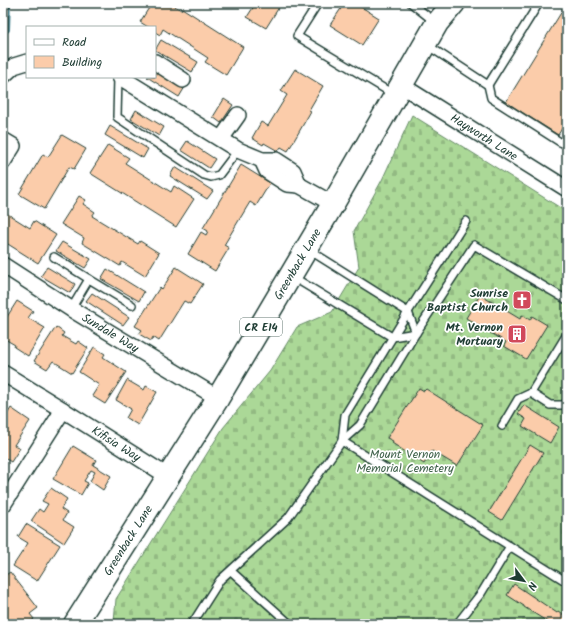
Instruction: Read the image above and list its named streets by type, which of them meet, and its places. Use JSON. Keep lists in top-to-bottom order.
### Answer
{
  "streets": {
    "main road": ["Greenback Lane", "CR E14"],
    "street": ["Hayworth Lane", "Sundale Way", "Kifisia Way"]
  },
  "crossings": [
    ["Hayworth Lane", "Greenback Lane"],
    ["Greenback Lane", "Sundale Way"],
    ["Greenback Lane", "Kifisia Way"]
  ],
  "parks": ["Mount Vernon Memorial Cemetery"],
  "places": {
    "church": ["Sunrise Baptist Church"],
    "building": ["Mt. Vernon Mortuary"]
  },
  "legend": ["Road", "Building"],
  "north": "bottom right"
}
